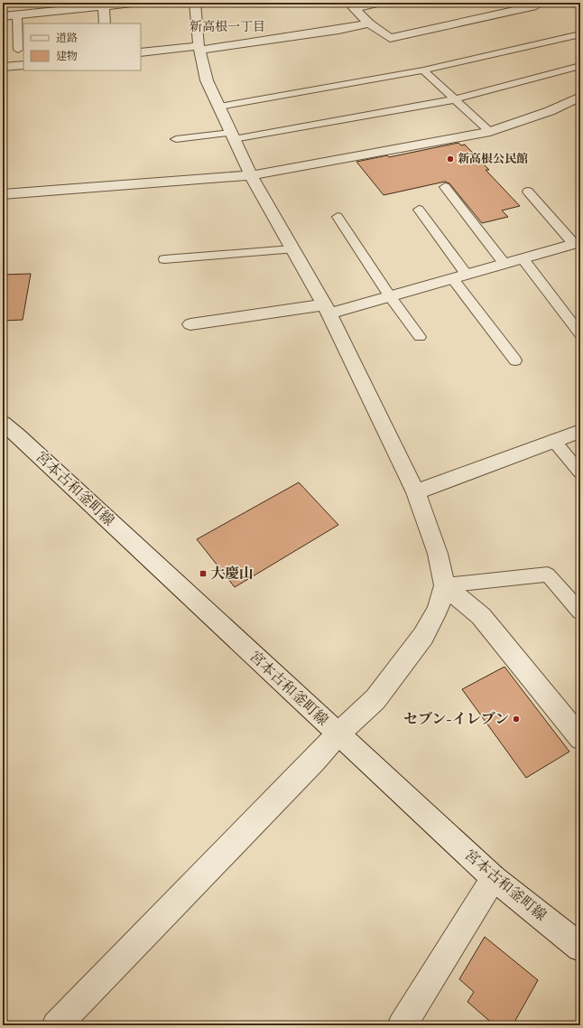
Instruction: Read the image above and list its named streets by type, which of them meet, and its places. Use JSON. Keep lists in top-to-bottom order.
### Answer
{
  "streets": {
    "street": ["宮本古和釜町線"]
  },
  "districts": ["新高根一丁目"],
  "places": {
    "other": ["新高根公民館", "セブン-イレブン"],
    "transit": ["大慶山"]
  },
  "legend": ["道路", "建物"]
}
